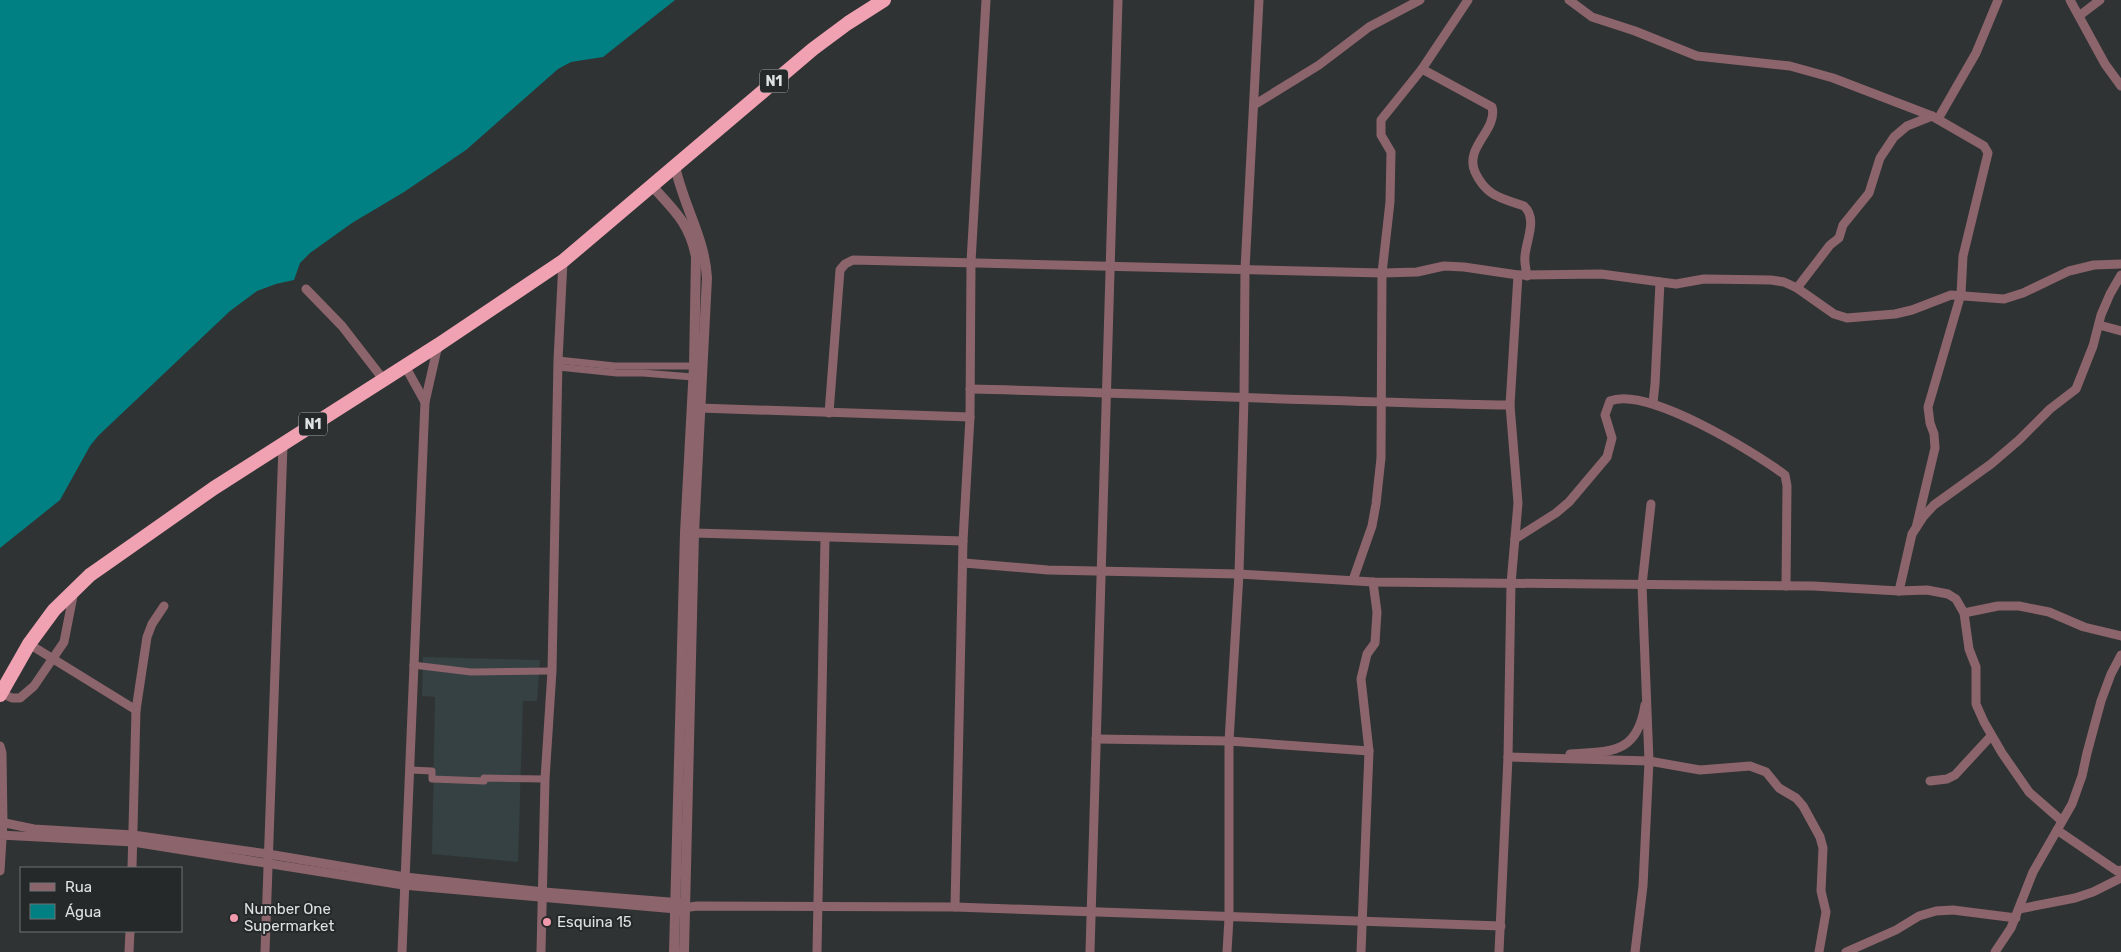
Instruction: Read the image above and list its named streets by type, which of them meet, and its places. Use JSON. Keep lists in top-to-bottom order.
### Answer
{
  "streets": {
    "highway": ["N1"]
  },
  "places": ["Number One Supermarket", "Esquina 15"],
  "legend": ["Rua", "Água"]
}
